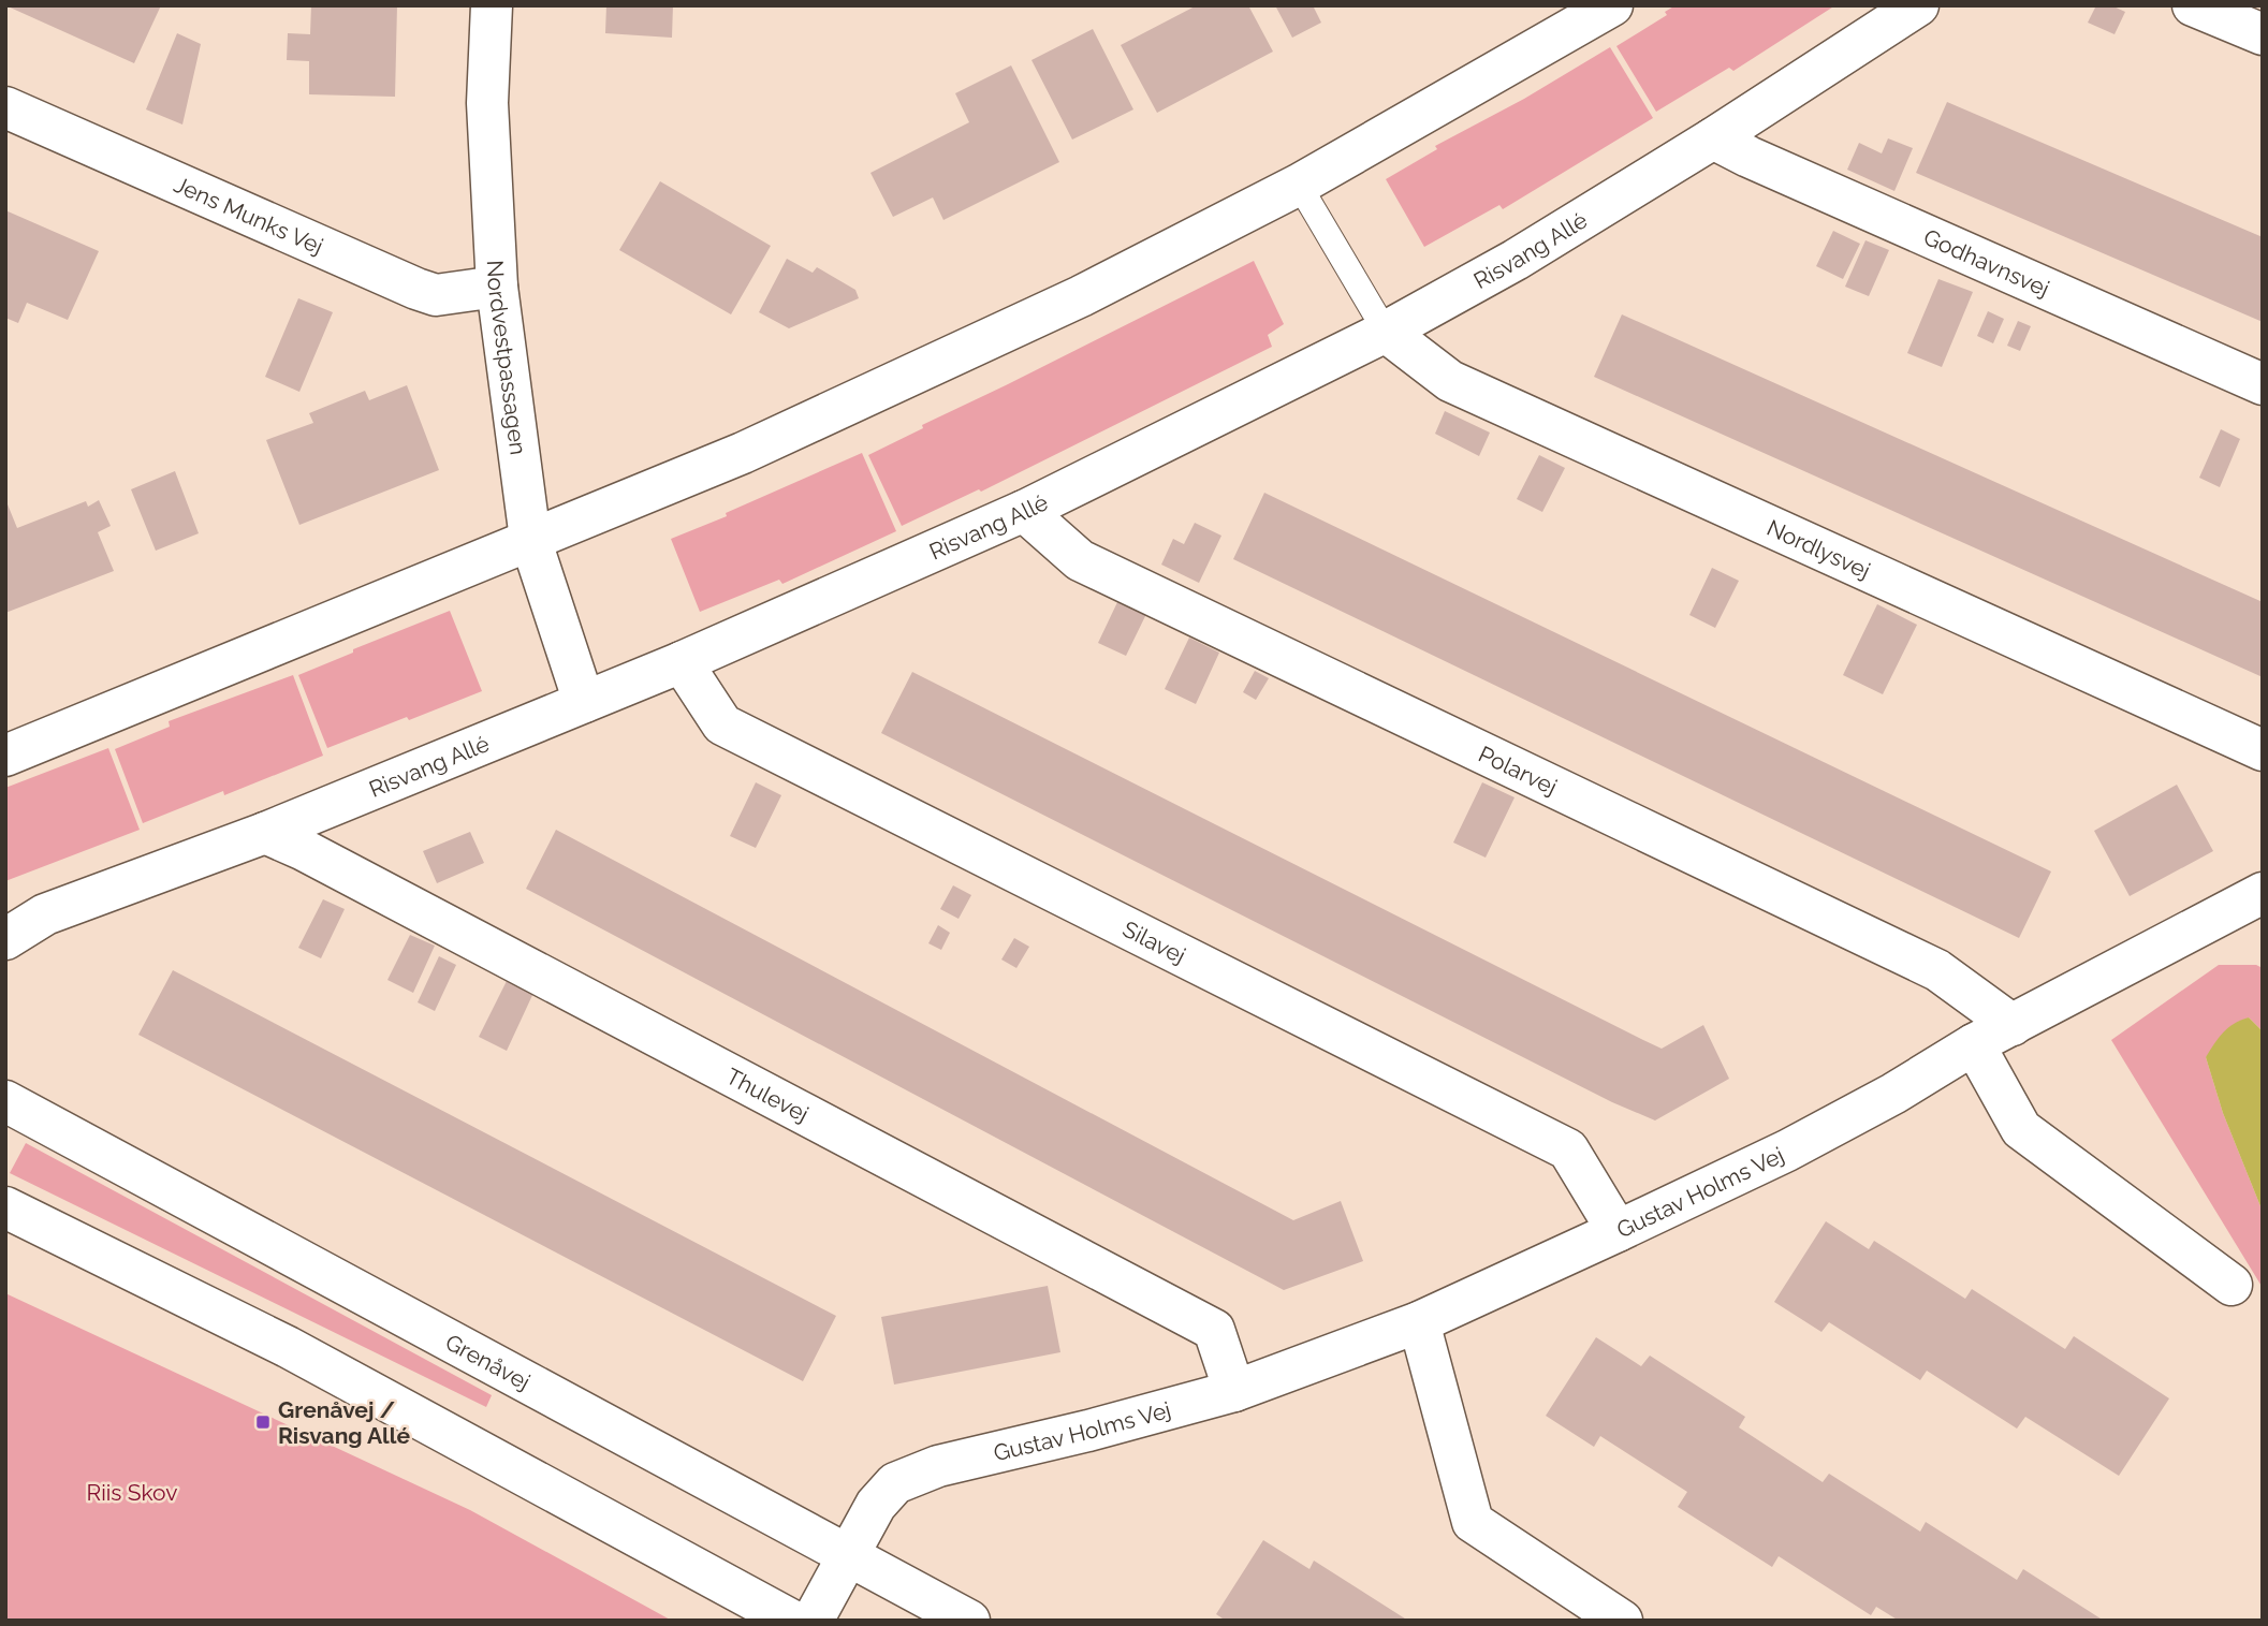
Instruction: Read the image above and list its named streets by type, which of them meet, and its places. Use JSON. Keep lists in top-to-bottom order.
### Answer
{
  "streets": {
    "street": [
      "Jens Munks Vej",
      "Risvang Allé",
      "Godhavnsvej",
      "Nordvestpassagen",
      "Nordlysvej",
      "Polarvej",
      "Silavej",
      "Thulevej",
      "Gustav Holms Vej",
      "Grenåvej"
    ]
  },
  "crossings": [
    ["Jens Munks Vej", "Nordvestpassagen"],
    ["Risvang Allé", "Godhavnsvej"],
    ["Risvang Allé", "Nordvestpassagen"],
    ["Risvang Allé", "Nordlysvej"],
    ["Risvang Allé", "Polarvej"],
    ["Risvang Allé", "Silavej"],
    ["Risvang Allé", "Thulevej"],
    ["Polarvej", "Gustav Holms Vej"],
    ["Silavej", "Gustav Holms Vej"],
    ["Thulevej", "Gustav Holms Vej"],
    ["Gustav Holms Vej", "Grenåvej"]
  ],
  "parks": ["Riis Skov"],
  "places": {
    "transit": ["Grenåvej / Risvang Allé"]
  }
}
